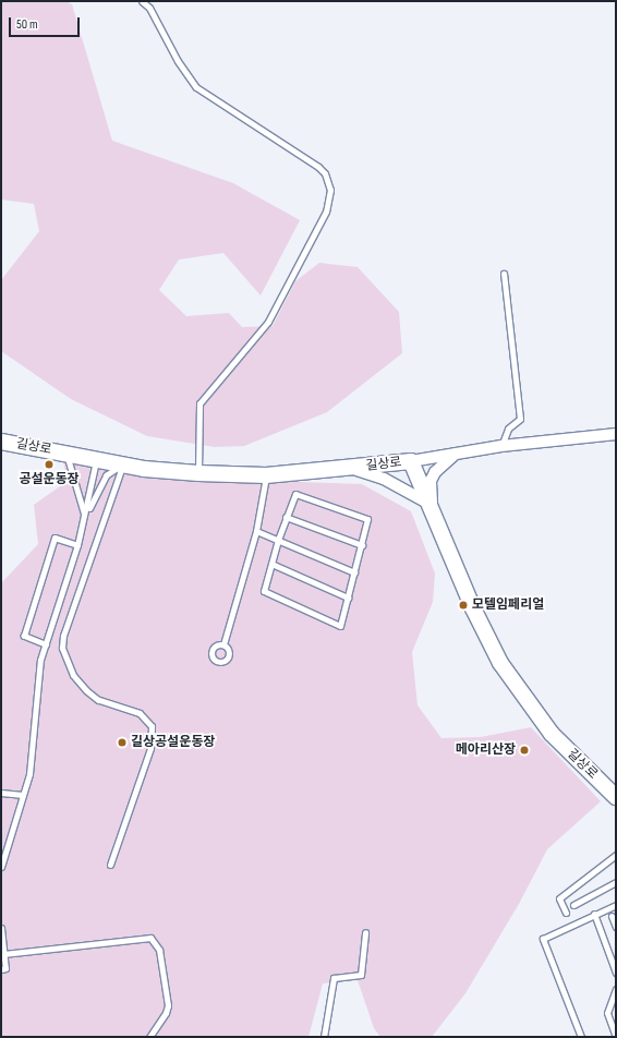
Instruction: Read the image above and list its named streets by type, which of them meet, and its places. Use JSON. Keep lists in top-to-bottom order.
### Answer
{
  "streets": {
    "street": ["길상로"]
  },
  "places": [
    "공설운동장",
    "모텔임페리얼",
    "길상공설운동장",
    "메아리산장"
  ],
  "scale_bar": "50 m"
}
